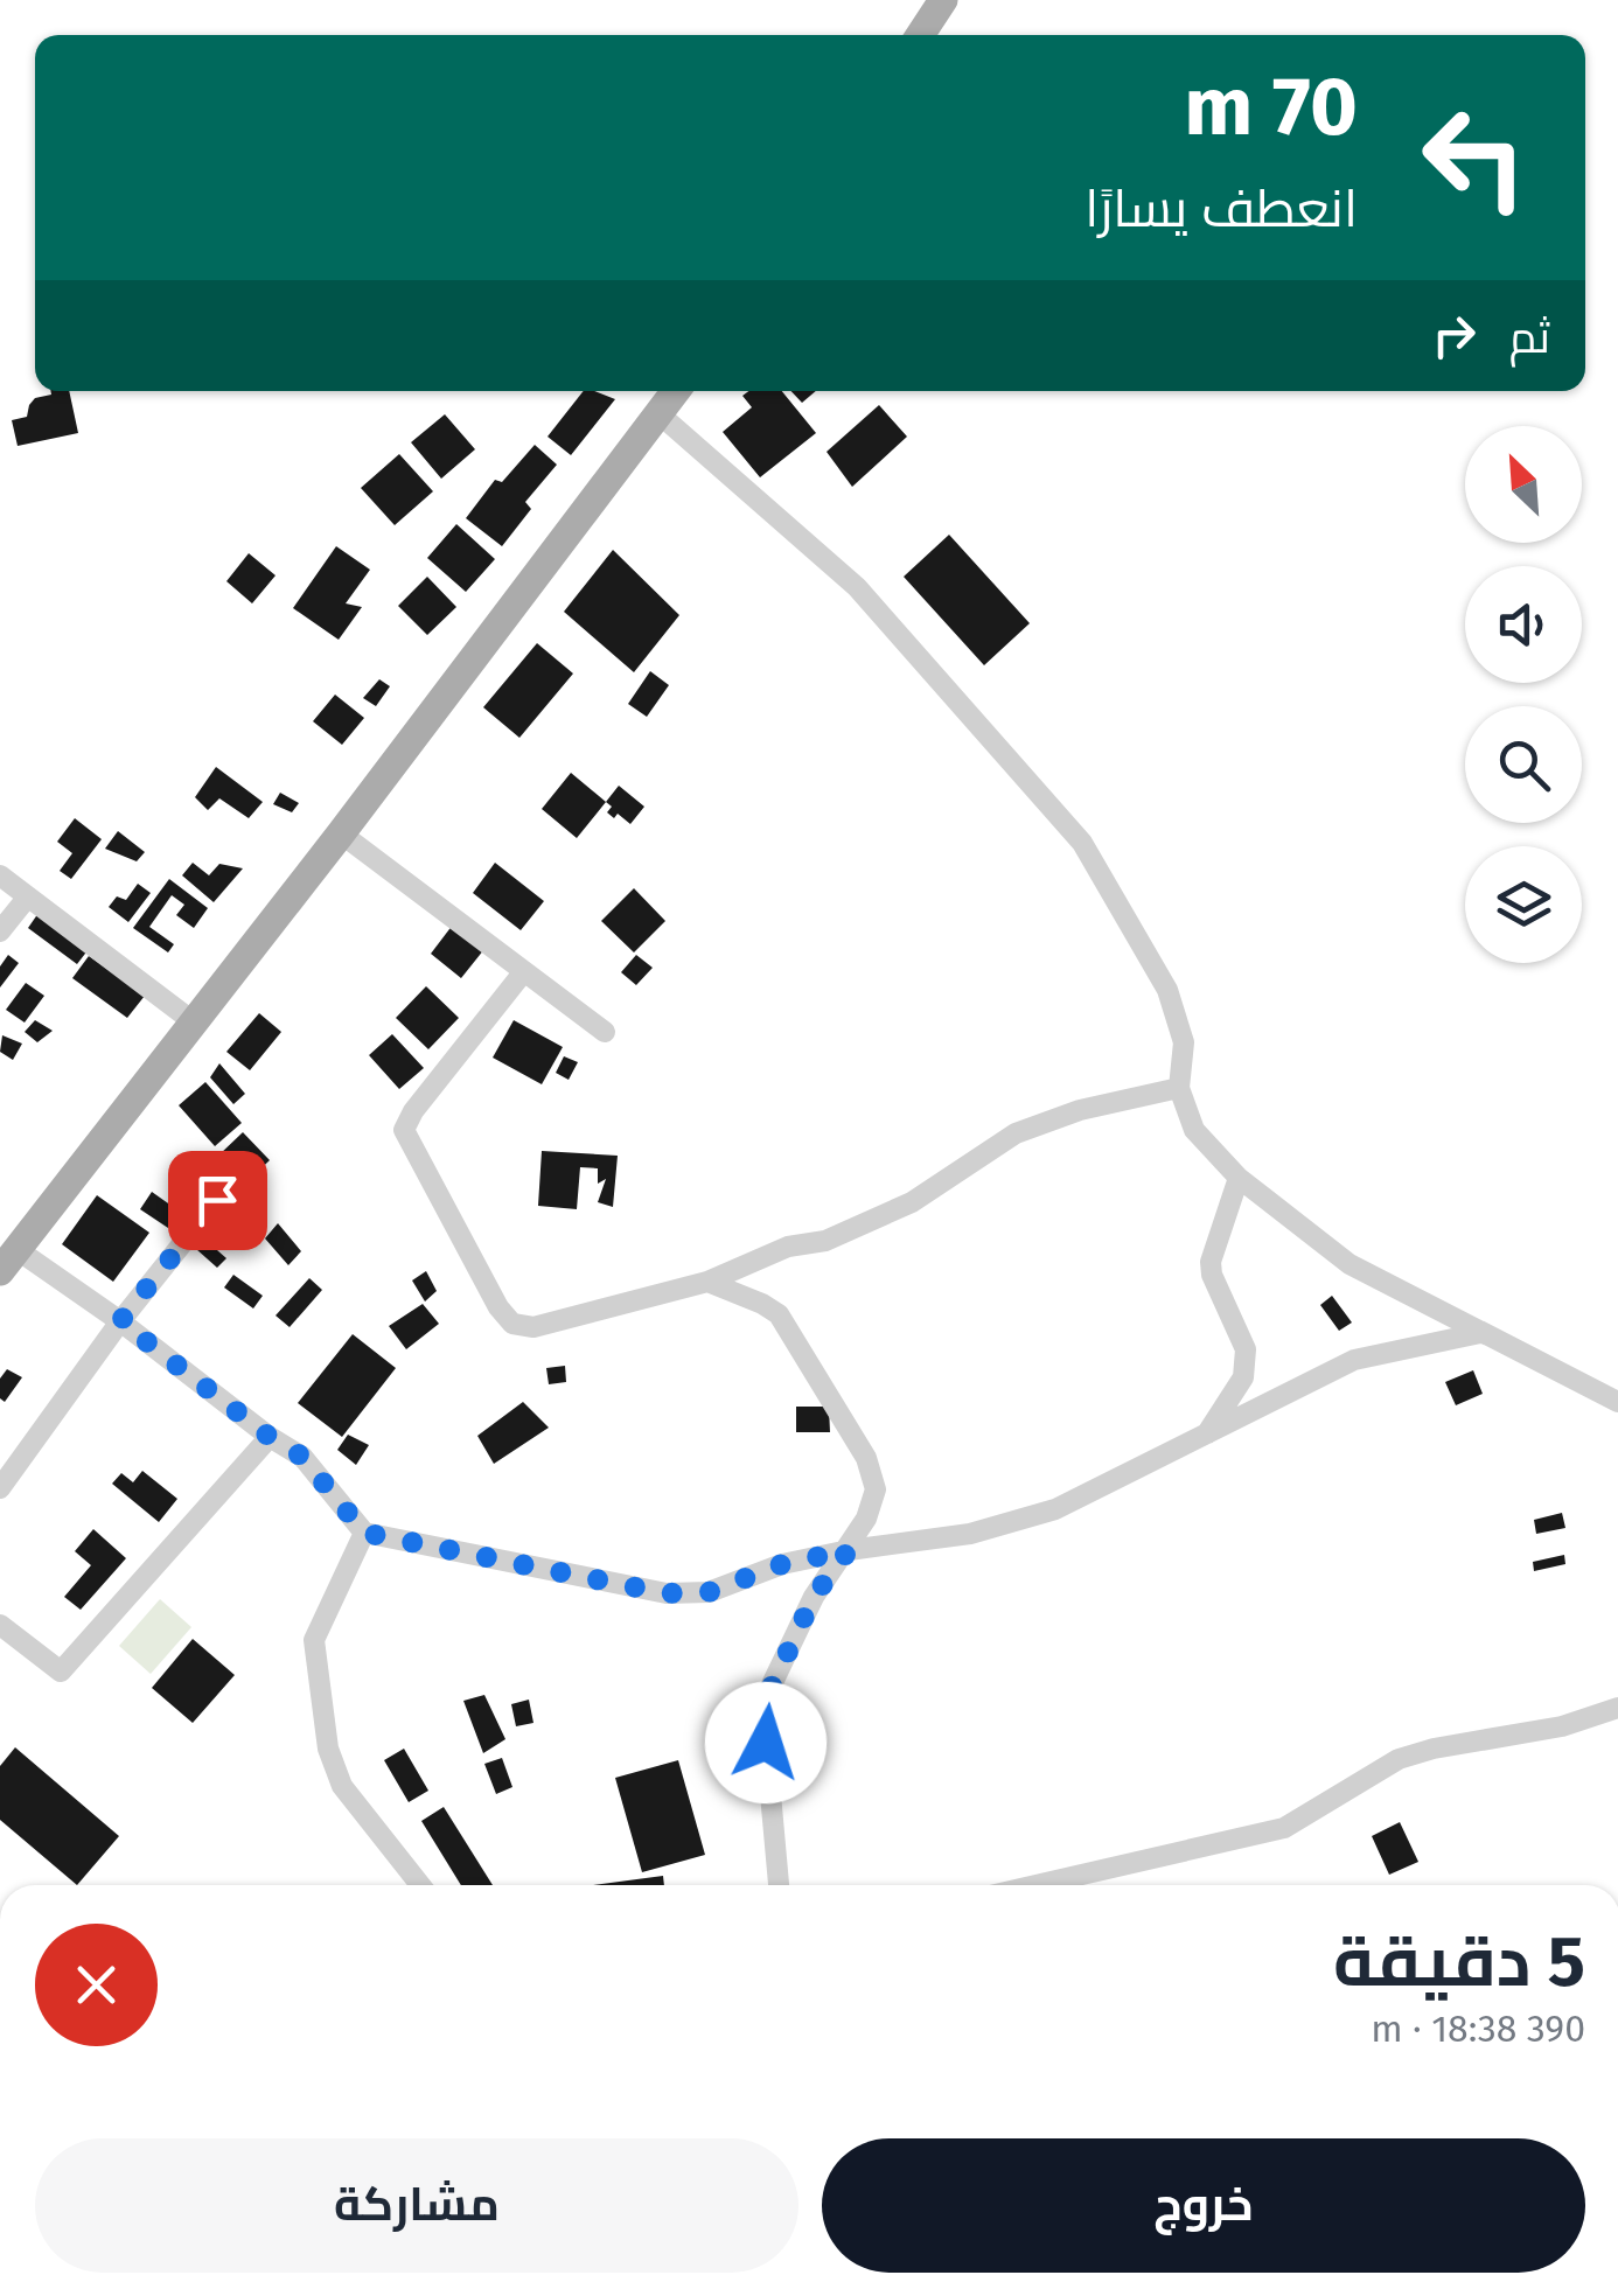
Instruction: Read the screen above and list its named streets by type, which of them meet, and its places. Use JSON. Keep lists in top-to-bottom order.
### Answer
{
  "north": "top left",
  "page": {
    "turn": ["70 m", "انعطف يسارًا"],
    "then": "ثم",
    "heading": ["5 دقيقة", "390 m · 18:38"],
    "buttons": ["خروج", "مشاركة"]
  }
}
